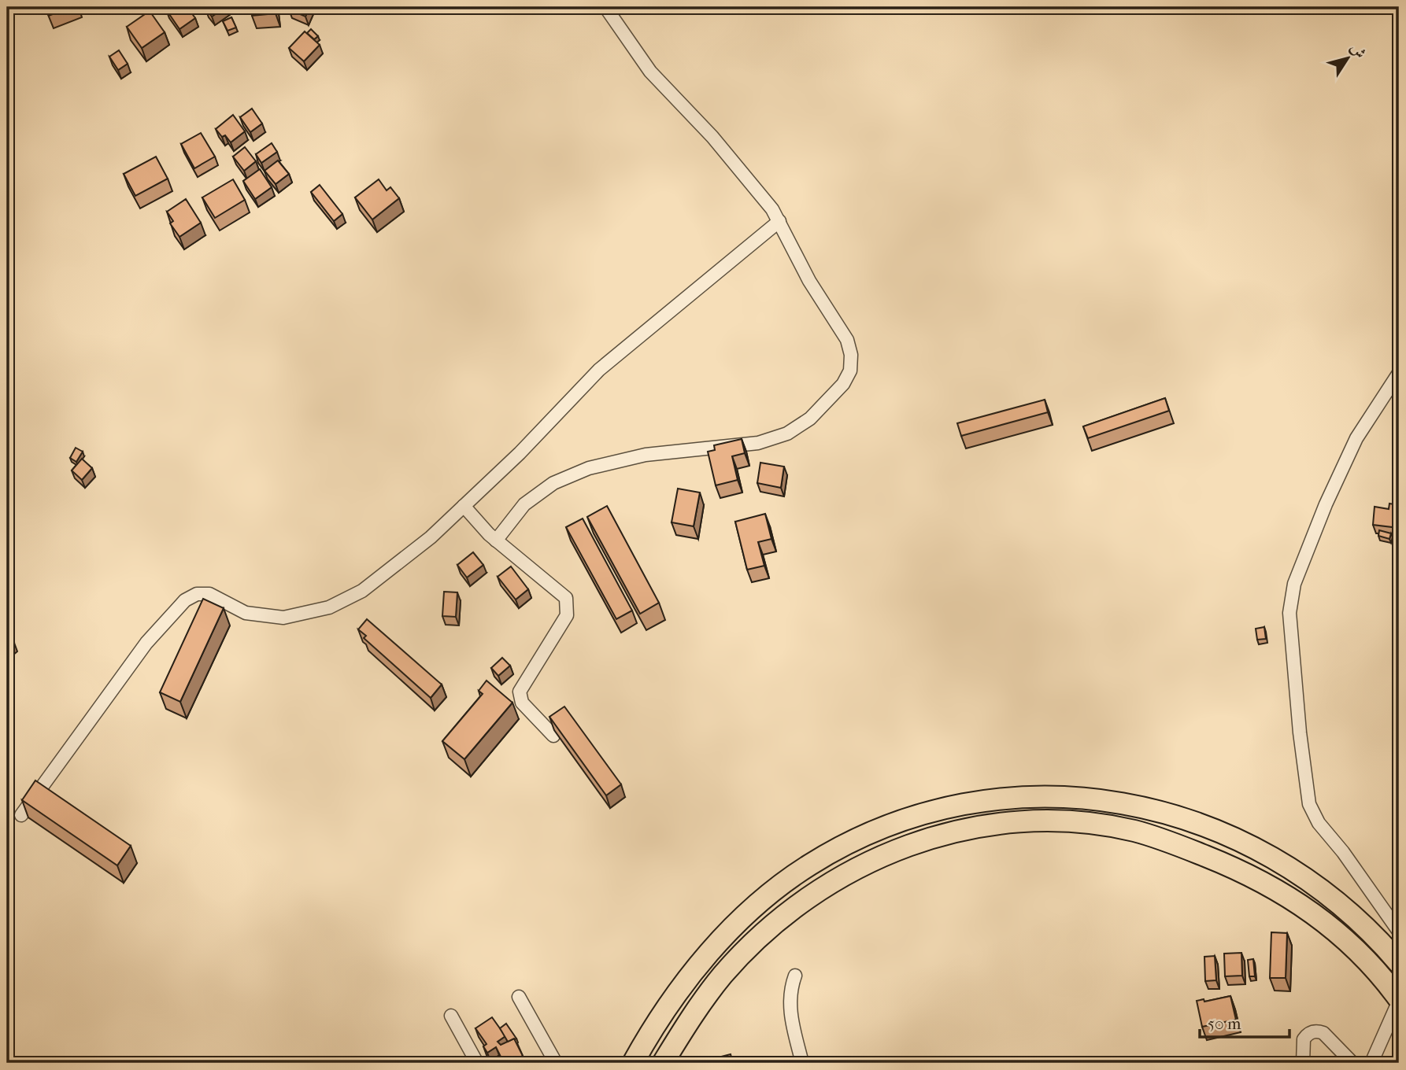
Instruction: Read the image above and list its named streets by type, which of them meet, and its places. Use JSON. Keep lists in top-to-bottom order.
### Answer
{
  "scale_bar": "50 m",
  "north": "top right"
}
